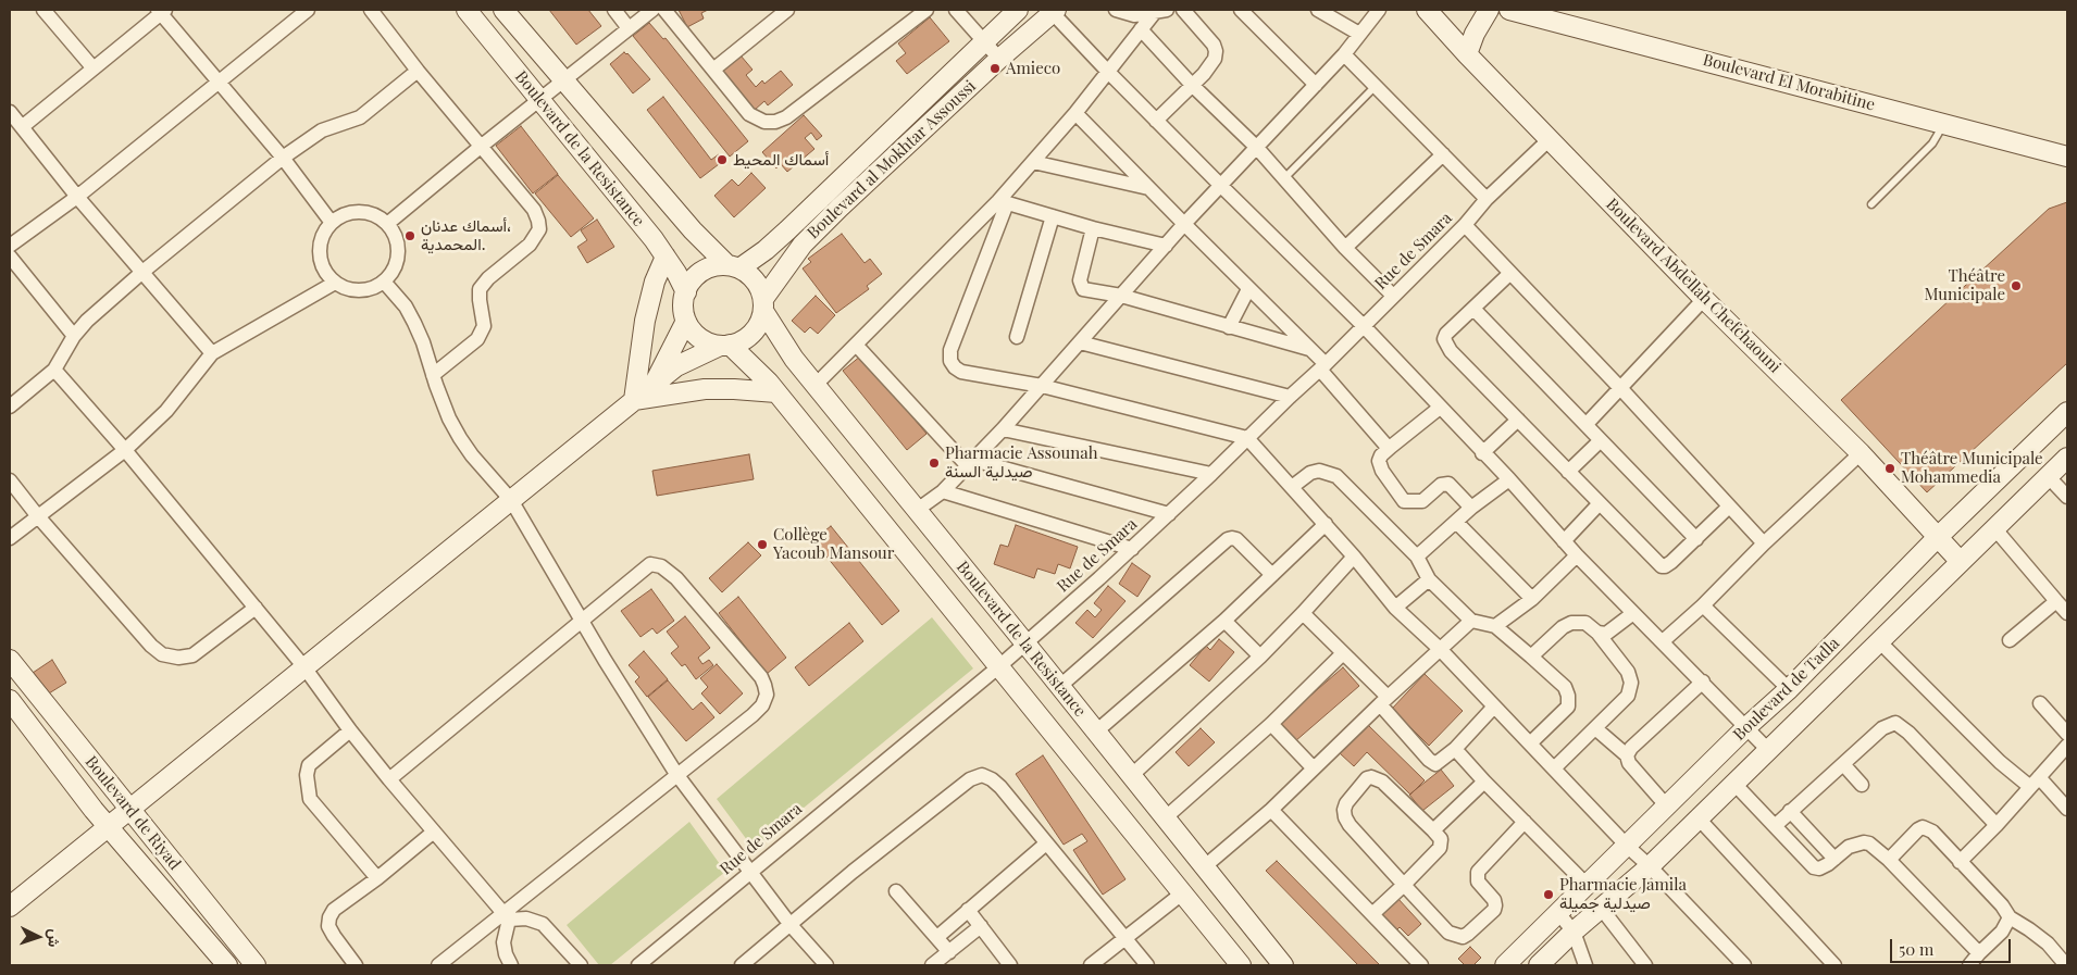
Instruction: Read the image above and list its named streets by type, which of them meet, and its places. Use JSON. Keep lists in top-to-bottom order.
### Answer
{
  "streets": {
    "main road": [
      "Boulevard El Morabitine",
      "Boulevard de la Resistance",
      "Boulevard al Mokhtar Assoussi",
      "Boulevard Abdellah Chefchaouni",
      "Boulevard de Tadla",
      "Boulevard de Riyad"
    ],
    "street": ["Rue de Smara"]
  },
  "crossings": [
    ["Boulevard de la Resistance", "Boulevard al Mokhtar Assoussi"],
    ["Boulevard de la Resistance", "Rue de Smara"],
    ["Rue de Smara", "Boulevard Abdellah Chefchaouni"],
    ["Boulevard Abdellah Chefchaouni", "Boulevard de Tadla"]
  ],
  "places": [
    "Amieco",
    "أسماك المحيط",
    "أسماك عدنان، المحمدية.",
    "Théâtre Municipale",
    "Pharmacie Assounah صيدلية السنة",
    "Théâtre Municipale Mohammedia",
    "Collège Yacoub Mansour",
    "Pharmacie Jamila صيدلية جميلة"
  ],
  "scale_bar": "50 m",
  "north": "right"
}
